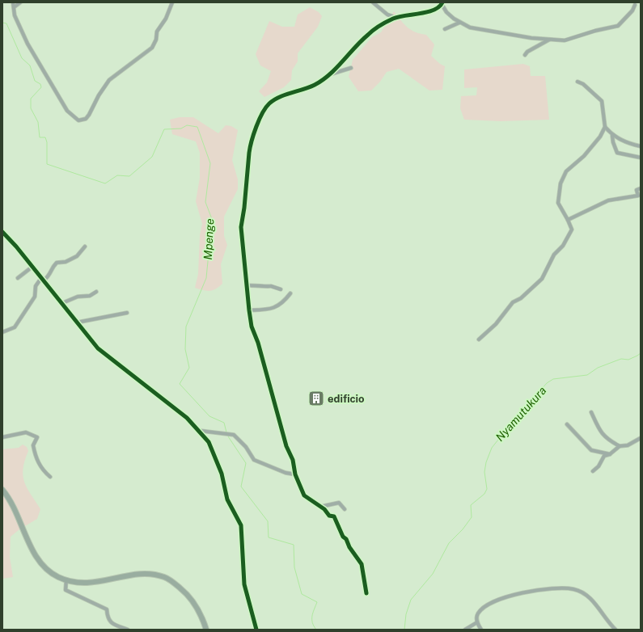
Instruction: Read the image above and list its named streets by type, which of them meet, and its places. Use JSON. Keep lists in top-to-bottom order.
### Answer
{
  "water": ["Mpenge", "Nyamutukura"],
  "places": {
    "building": ["edificio"]
  }
}
